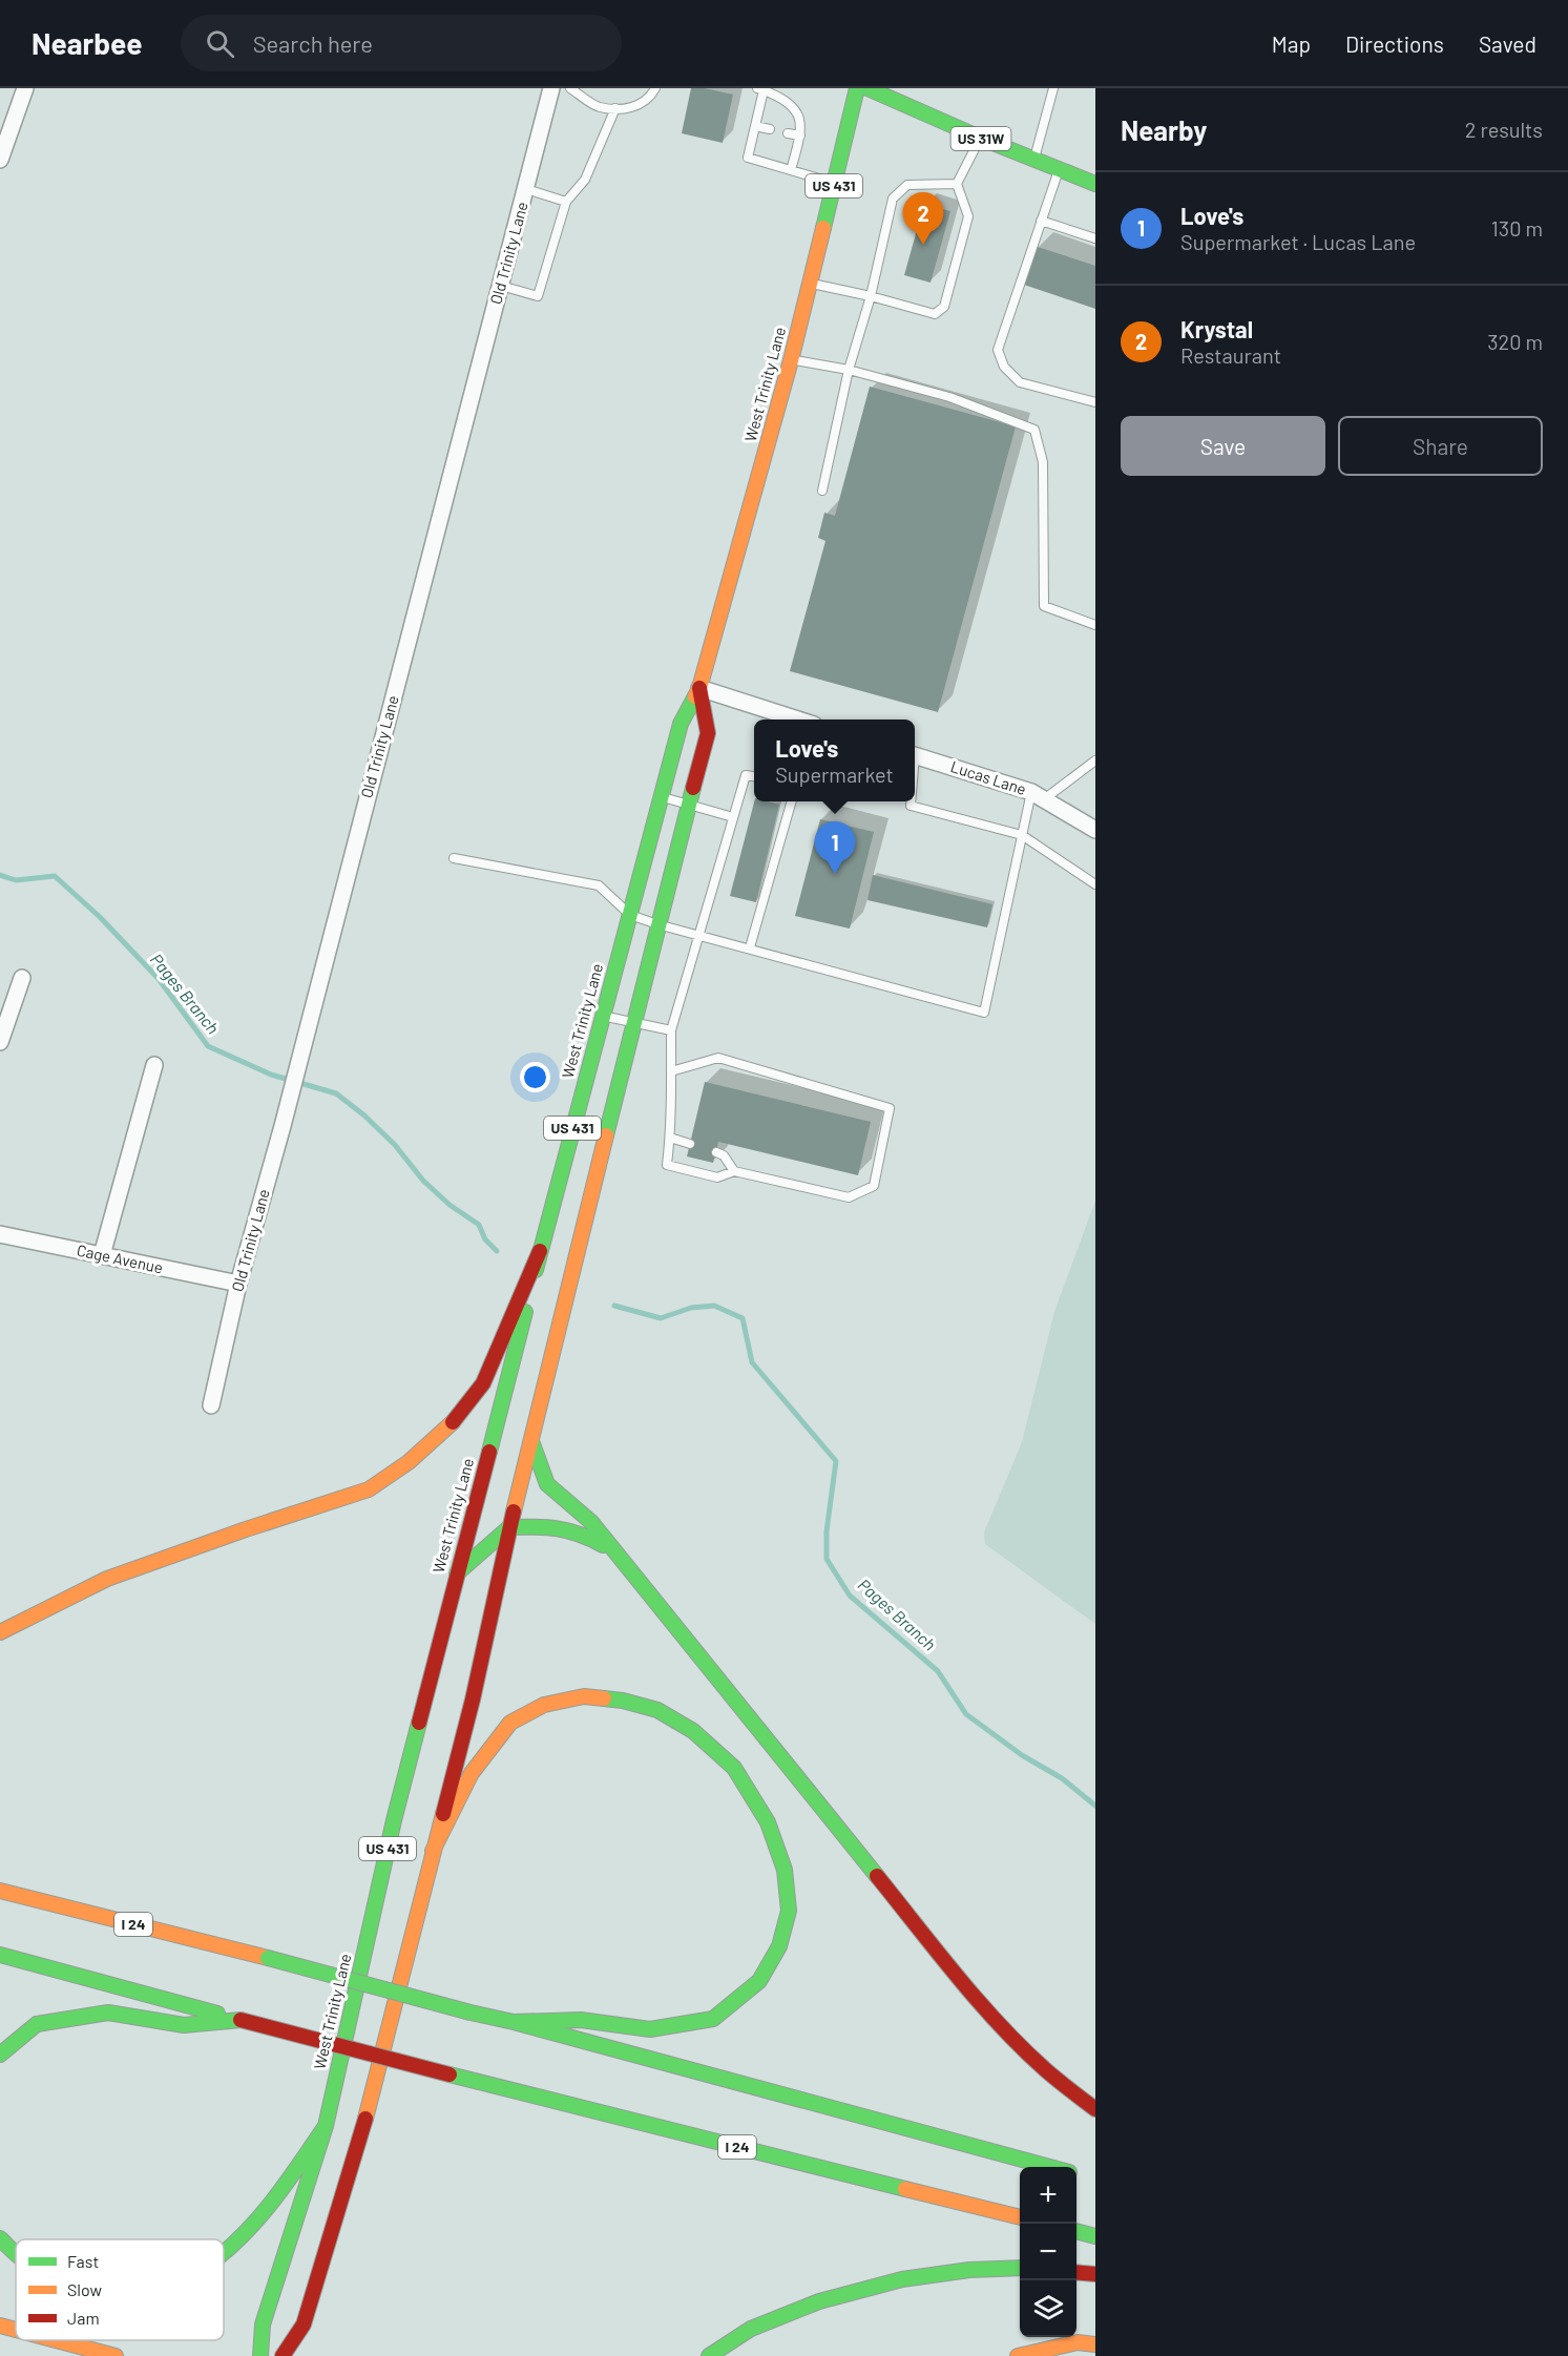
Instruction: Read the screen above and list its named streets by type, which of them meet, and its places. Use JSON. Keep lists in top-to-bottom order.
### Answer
{
  "streets": {
    "main road": [
      "US 31W",
      "US 431",
      "West Trinity Lane",
      "I 24"
    ],
    "street": ["Old Trinity Lane", "Lucas Lane", "Cage Avenue"]
  },
  "crossings": [
    ["Old Trinity Lane", "Cage Avenue"]
  ],
  "water": ["Pages Branch"],
  "legend": ["Fast", "Slow", "Jam"],
  "page": {
    "header": "Nearbee",
    "search": "Search here",
    "nav": ["Map", "Directions", "Saved"],
    "heading": ["Nearby", "2 results"],
    "list": [
      {
        "mark": "1",
        "name": "Love's",
        "note": "Supermarket · Lucas Lane",
        "value": "130 m"
      },
      {
        "mark": "2",
        "name": "Krystal",
        "note": "Restaurant",
        "value": "320 m"
      }
    ],
    "pins": ["2", "1"],
    "buttons": ["Save", "Share"],
    "popup": ["Love's", "Supermarket"],
    "map_buttons": ["+", "−"]
  }
}
